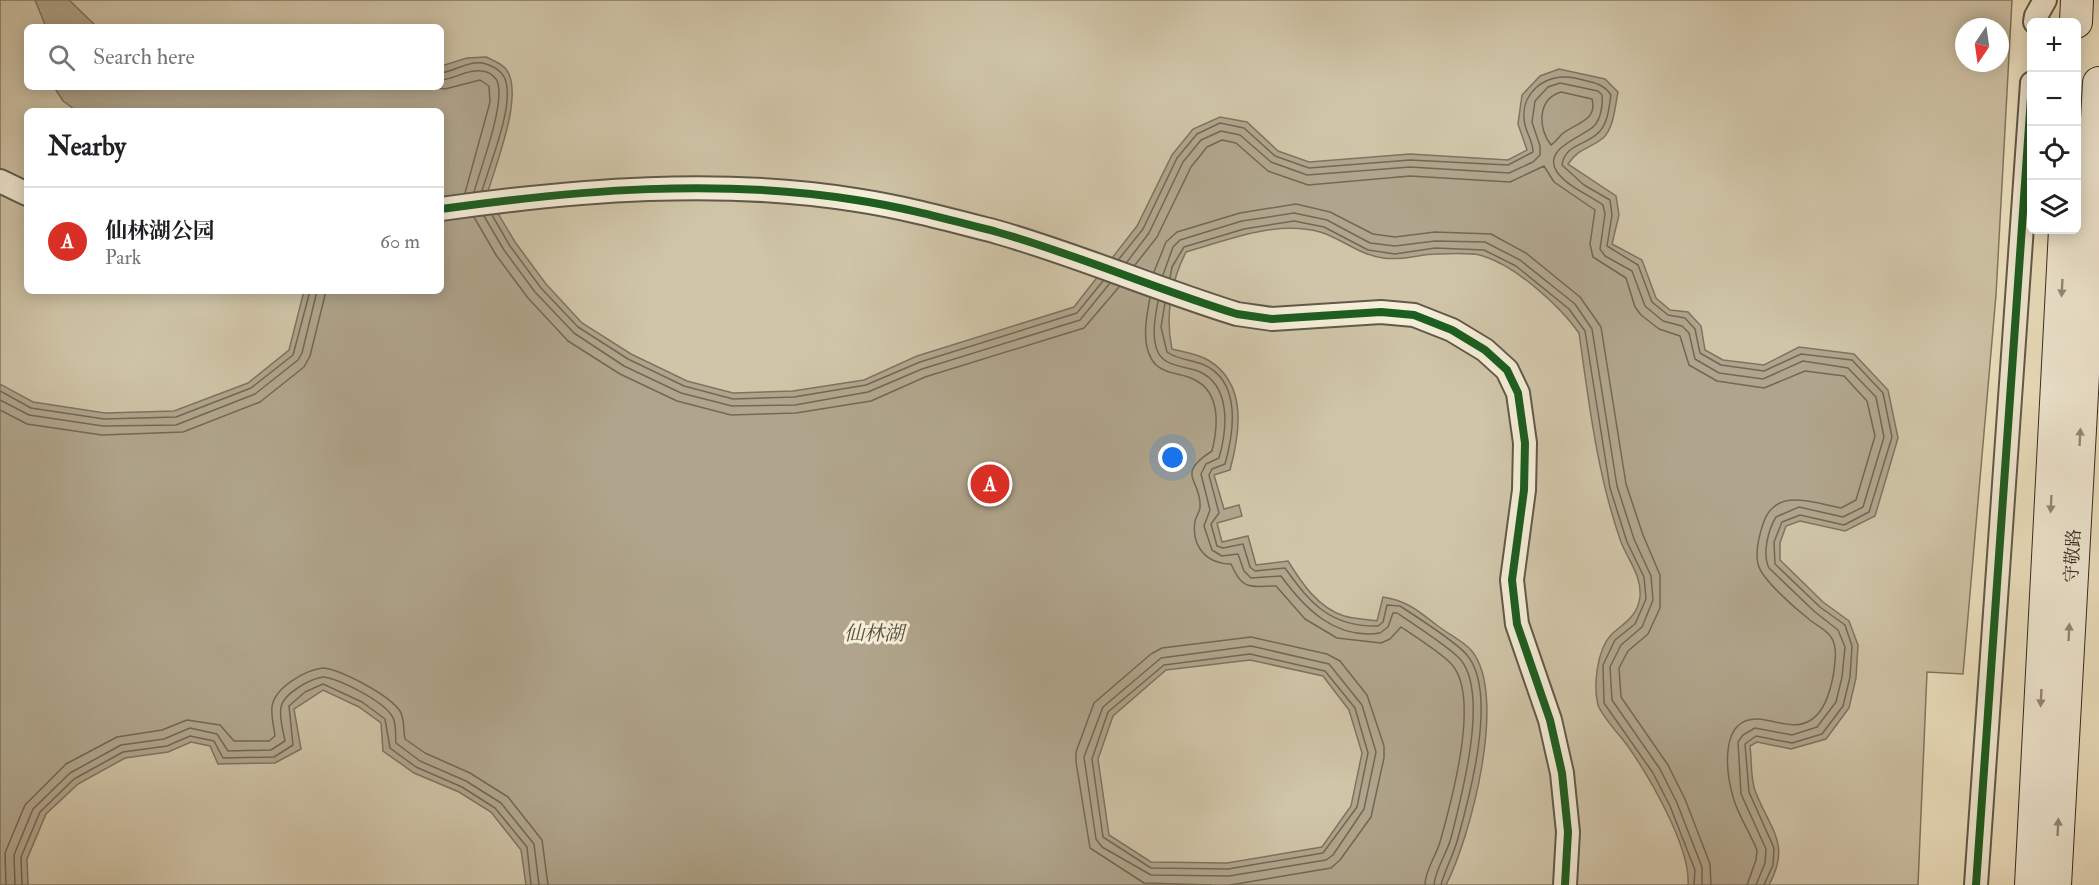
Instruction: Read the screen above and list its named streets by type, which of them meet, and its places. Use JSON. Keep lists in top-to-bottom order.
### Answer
{
  "streets": {
    "main road": ["守敬路"]
  },
  "water": ["仙林湖"],
  "north": "bottom",
  "page": {
    "map_buttons": ["+", "−"],
    "search": "Search here",
    "heading": "Nearby",
    "list": [
      {
        "mark": "A",
        "name": "仙林湖公园",
        "note": "Park",
        "value": "60 m"
      }
    ],
    "pins": "A"
  }
}
